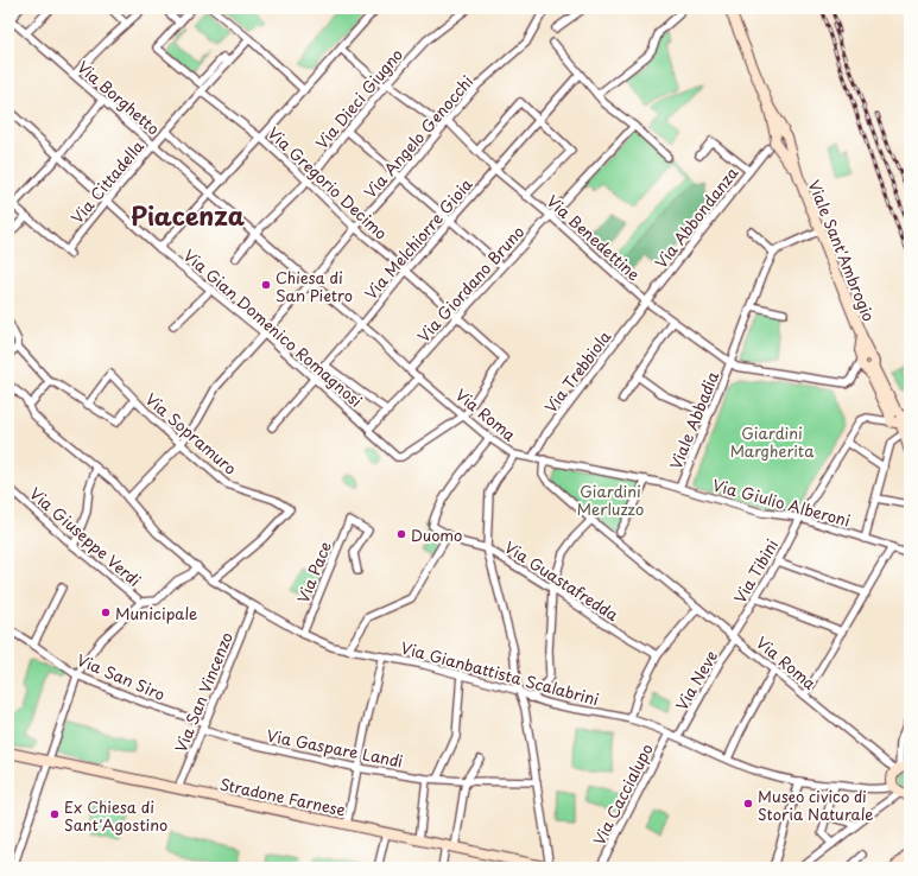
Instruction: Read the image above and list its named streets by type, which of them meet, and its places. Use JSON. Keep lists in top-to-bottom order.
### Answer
{
  "streets": {
    "street": [
      "Via Borghetto",
      "Via Dieci Giugno",
      "Via Angelo Genocchi",
      "Via Cittadella",
      "Via Gregorio Decimo",
      "Via Abbondanza",
      "Via Benedettine",
      "Via Melchiorre Gioia",
      "Viale Sant'Ambrogio",
      "Via Giordano Bruno",
      "Via Gian Domenico Romagnosi",
      "Via Trebbiola",
      "Via Roma",
      "Viale Abbadia",
      "Via Sopramuro",
      "Via Giulio Alberoni",
      "Via Giuseppe Verdi",
      "Via Tibini",
      "Via Pace",
      "Via Guastafredda",
      "Via Gianbattista Scalabrini",
      "Via San Siro",
      "Via Neve",
      "Via San Vincenzo",
      "Via Gaspare Landi",
      "Via Caccialupo",
      "Stradone Farnese"
    ]
  },
  "crossings": [
    ["Via Borghetto", "Via Cittadella"],
    ["Via Borghetto", "Via Roma"],
    ["Via Dieci Giugno", "Via Gregorio Decimo"],
    ["Via Dieci Giugno", "Via Benedettine"],
    ["Via Dieci Giugno", "Via Roma"],
    ["Via Angelo Genocchi", "Via Gregorio Decimo"],
    ["Via Angelo Genocchi", "Via Benedettine"],
    ["Via Angelo Genocchi", "Via Gian Domenico Romagnosi"],
    ["Via Angelo Genocchi", "Via Roma"],
    ["Via Angelo Genocchi", "Via Sopramuro"],
    ["Via Angelo Genocchi", "Via Gianbattista Scalabrini"],
    ["Via Cittadella", "Via Gregorio Decimo"],
    ["Via Cittadella", "Via Gian Domenico Romagnosi"],
    ["Via Gregorio Decimo", "Via Melchiorre Gioia"],
    ["Via Gregorio Decimo", "Via Giordano Bruno"],
    ["Via Gregorio Decimo", "Via Gian Domenico Romagnosi"],
    ["Via Gregorio Decimo", "Via Roma"],
    ["Via Abbondanza", "Via Benedettine"],
    ["Via Abbondanza", "Viale Sant'Ambrogio"],
    ["Via Abbondanza", "Via Trebbiola"],
    ["Via Benedettine", "Via Melchiorre Gioia"],
    ["Via Benedettine", "Viale Sant'Ambrogio"],
    ["Via Benedettine", "Via Giordano Bruno"],
    ["Via Benedettine", "Via Trebbiola"],
    ["Via Benedettine", "Viale Abbadia"],
    ["Via Melchiorre Gioia", "Via Gian Domenico Romagnosi"],
    ["Via Melchiorre Gioia", "Via Roma"],
    ["Via Giordano Bruno", "Via Roma"],
    ["Via Gian Domenico Romagnosi", "Via Roma"],
    ["Via Trebbiola", "Via Roma"],
    ["Via Roma", "Via Giulio Alberoni"],
    ["Via Roma", "Via Tibini"],
    ["Via Roma", "Via Neve"],
    ["Viale Abbadia", "Via Giulio Alberoni"],
    ["Via Sopramuro", "Via Gianbattista Scalabrini"],
    ["Via Giulio Alberoni", "Via Tibini"],
    ["Via Tibini", "Via Neve"],
    ["Via Pace", "Via Gianbattista Scalabrini"],
    ["Via Gianbattista Scalabrini", "Via Neve"],
    ["Via Gianbattista Scalabrini", "Via San Vincenzo"],
    ["Via Gianbattista Scalabrini", "Via Caccialupo"],
    ["Via San Siro", "Via San Vincenzo"],
    ["Via San Siro", "Via Gaspare Landi"],
    ["Via San Vincenzo", "Via Gaspare Landi"],
    ["Via San Vincenzo", "Stradone Farnese"]
  ],
  "districts": ["Piacenza"],
  "parks": ["Giardini Margherita", "Giardini Merluzzo"],
  "places": [
    "Chiesa di San Pietro",
    "Duomo",
    "Municipale",
    "Museo civico di Storia Naturale",
    "Ex Chiesa di Sant'Agostino"
  ]
}
